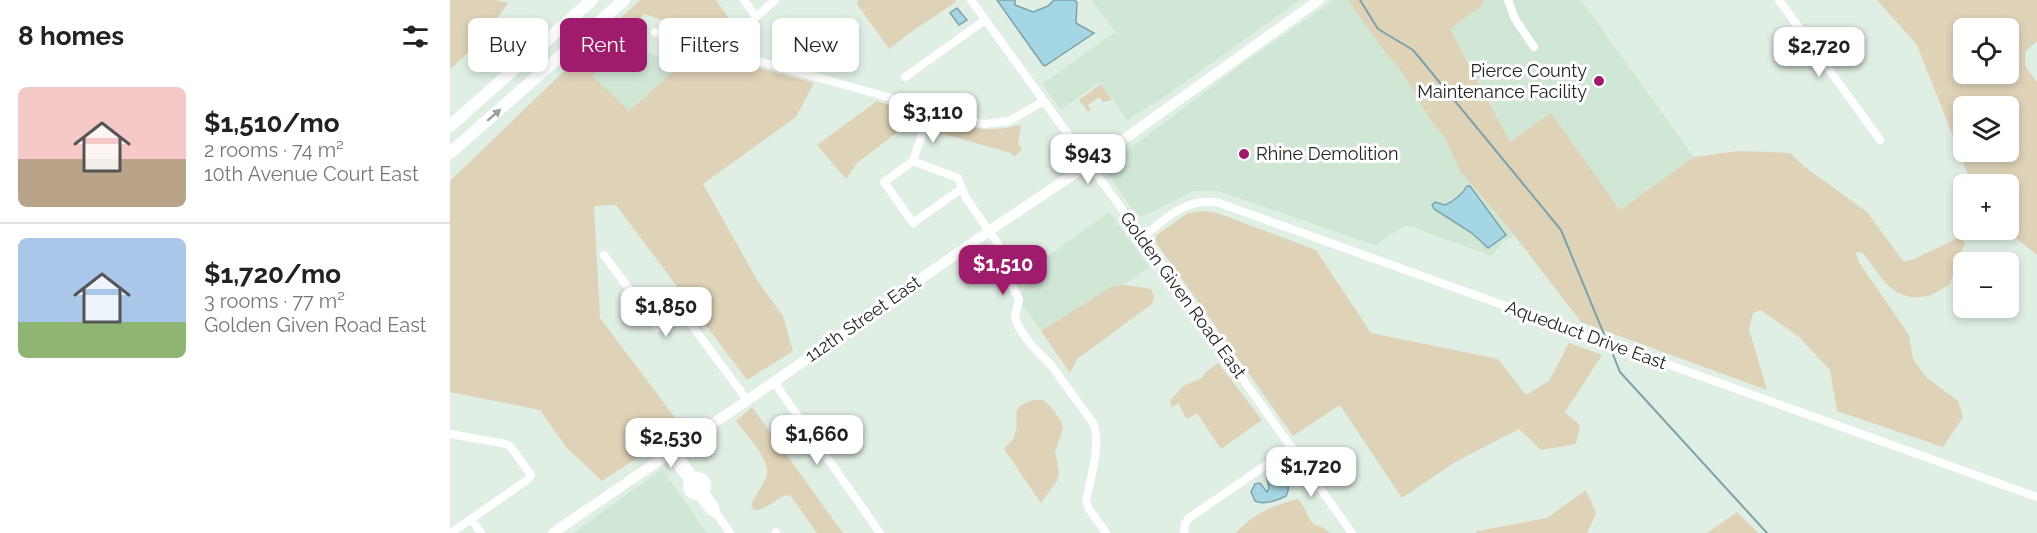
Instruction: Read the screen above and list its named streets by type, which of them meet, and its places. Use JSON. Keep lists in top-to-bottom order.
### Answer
{
  "streets": {
    "main road": ["112th Street East"],
    "street": ["Golden Given Road East", "Aqueduct Drive East"]
  },
  "crossings": [
    ["Golden Given Road East", "112th Street East"],
    ["Golden Given Road East", "Aqueduct Drive East"]
  ],
  "places": ["Pierce County Maintenance Facility", "Rhine Demolition"],
  "page": {
    "heading": "8 homes",
    "map_buttons": ["+", "−"],
    "chip": [
      "Buy",
      "Rent",
      "Filters",
      "New"
    ],
    "price": [
      "$2,720",
      "$3,110",
      "$943",
      "$1,510",
      "$1,850",
      "$1,660",
      "$2,530",
      "$1,720"
    ],
    "list": [
      {
        "name": "$1,510/mo",
        "note": "2 rooms · 74 m² · 10th Avenue Court East"
      },
      {
        "name": "$1,720/mo",
        "note": "3 rooms · 77 m² · Golden Given Road East"
      }
    ]
  }
}
